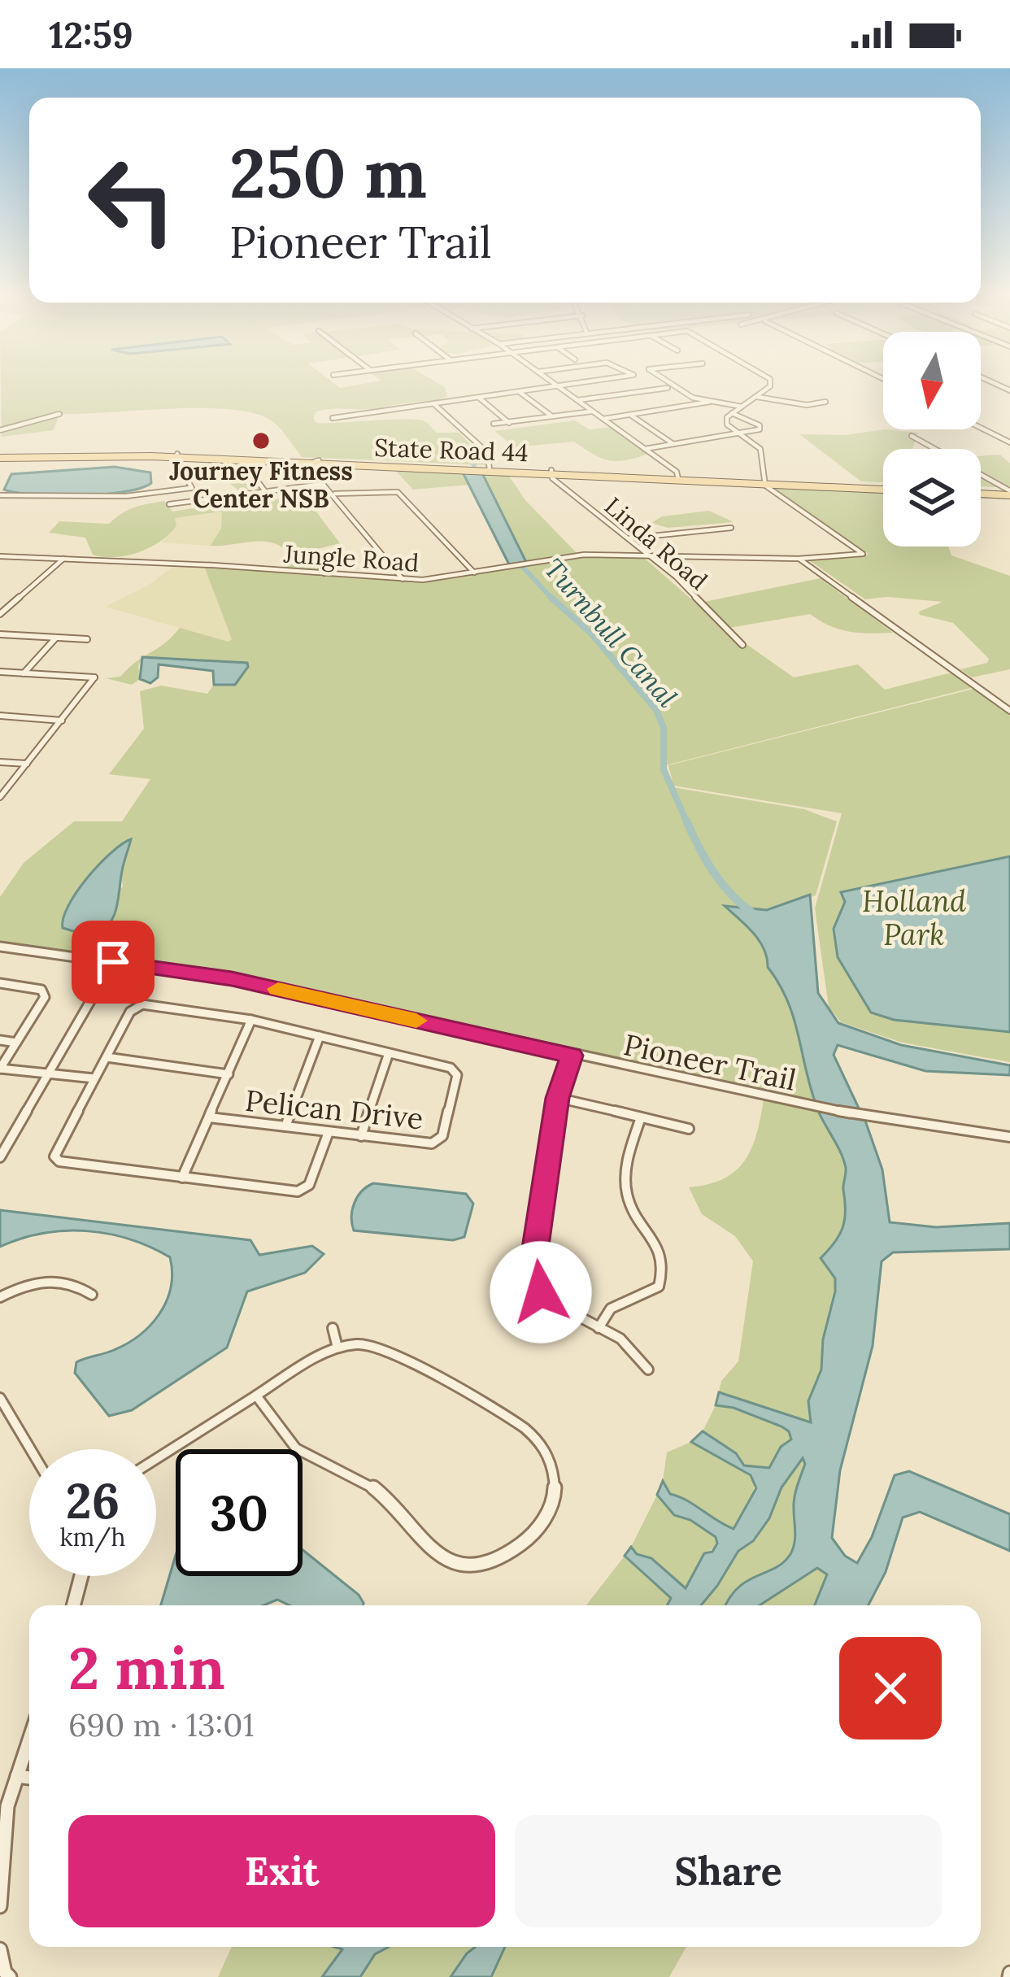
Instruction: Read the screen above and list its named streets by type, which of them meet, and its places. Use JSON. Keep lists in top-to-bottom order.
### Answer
{
  "streets": {
    "main road": ["State Road 44"],
    "street": [
      "Linda Road",
      "Jungle Road",
      "Pioneer Trail",
      "Pelican Drive"
    ]
  },
  "crossings": [
    ["State Road 44", "Linda Road"],
    ["State Road 44", "Jungle Road"],
    ["Linda Road", "Jungle Road"]
  ],
  "water": ["Turnbull Canal"],
  "parks": ["Holland Park"],
  "places": ["Journey Fitness Center NSB"],
  "north": "bottom",
  "page": {
    "status": "12:59",
    "turn": ["250 m", "Pioneer Trail"],
    "speed": "26 km/h",
    "limit": "30",
    "heading": ["2 min", "690 m · 13:01"],
    "buttons": ["Exit", "Share"]
  }
}
